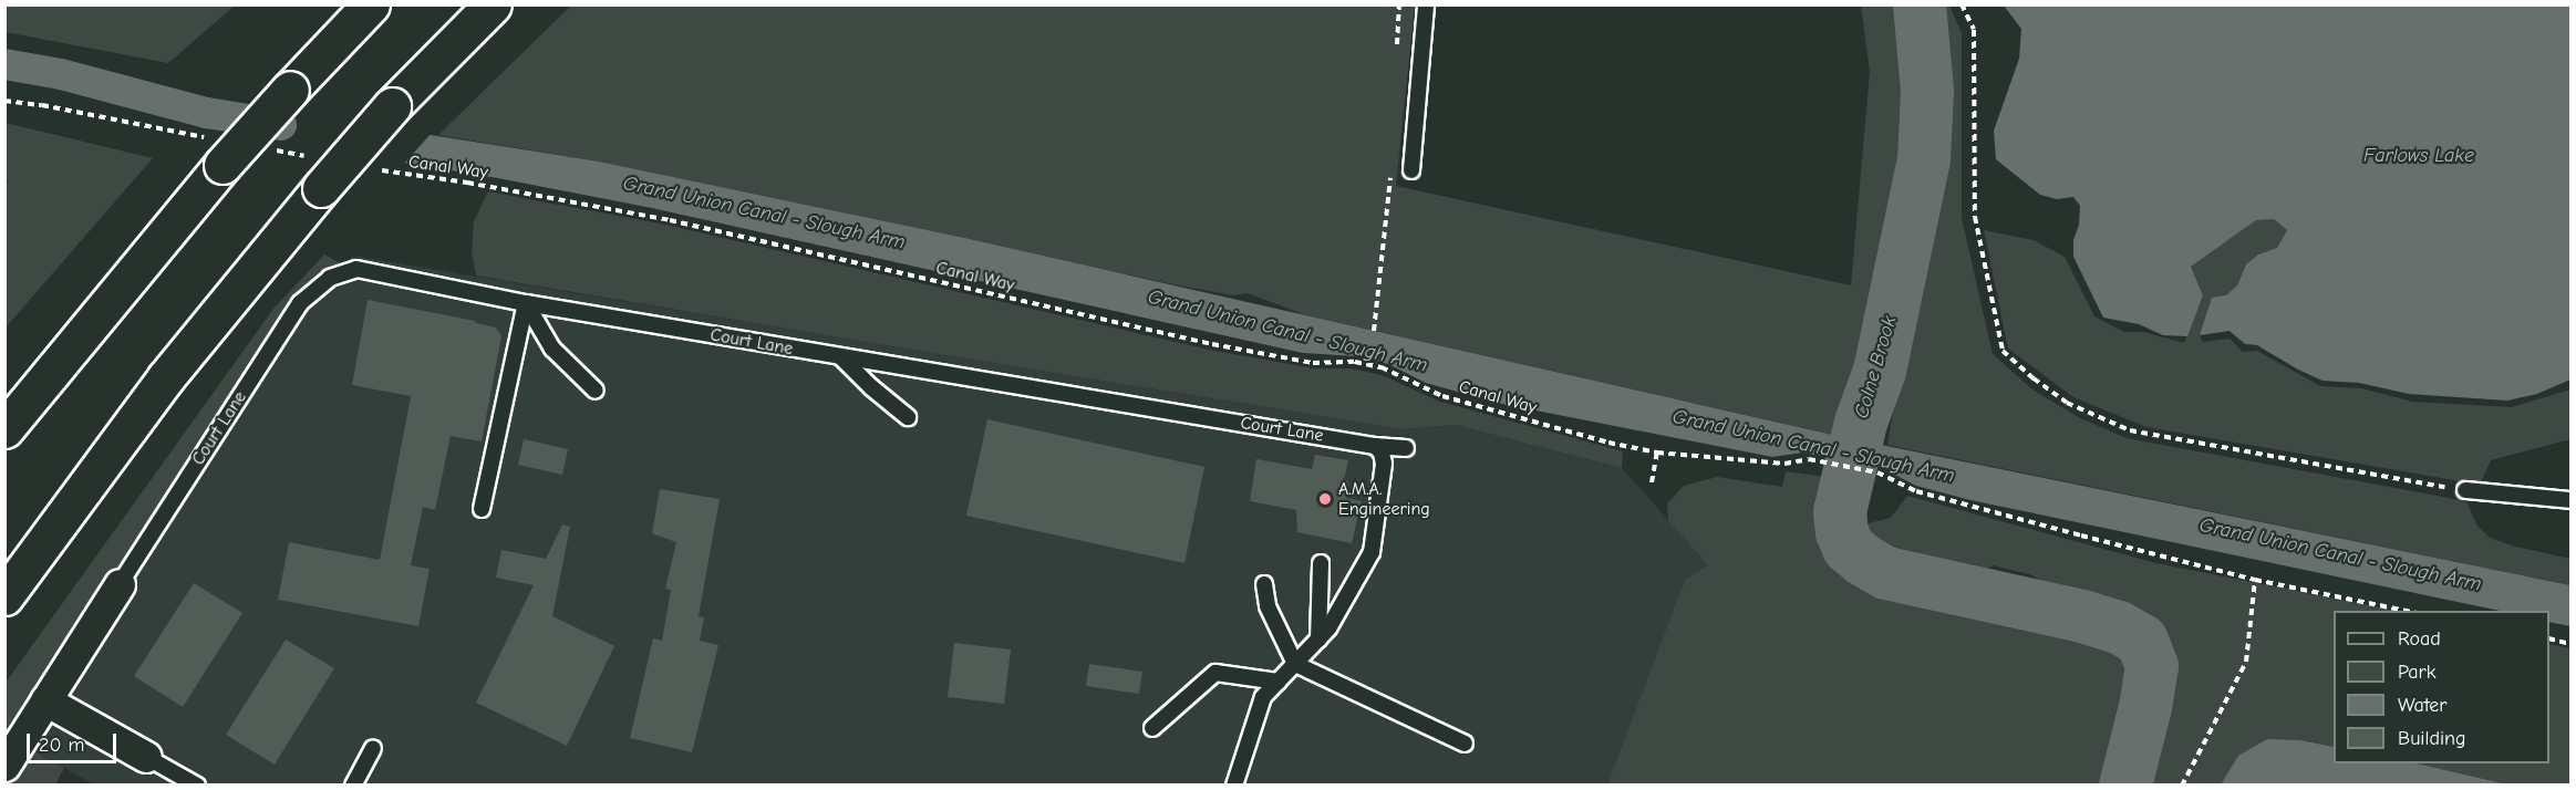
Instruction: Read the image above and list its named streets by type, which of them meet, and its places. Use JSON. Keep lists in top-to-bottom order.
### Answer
{
  "streets": {
    "street": ["Court Lane"],
    "path": ["Canal Way"]
  },
  "water": ["Farlows Lake", "Grand Union Canal - Slough Arm", "Colne Brook"],
  "places": ["A.M.A. Engineering"],
  "legend": [
    "Road",
    "Park",
    "Water",
    "Building"
  ],
  "scale_bar": "20 m"
}
